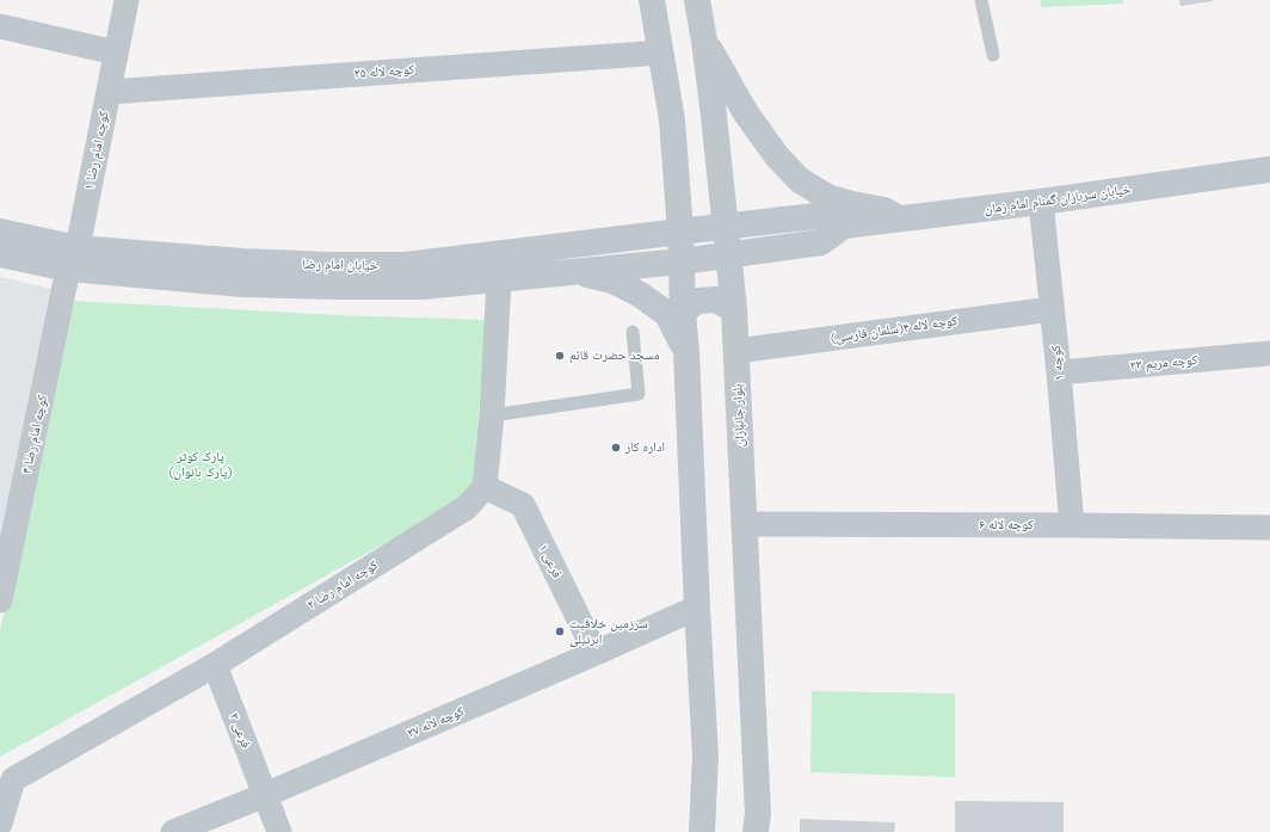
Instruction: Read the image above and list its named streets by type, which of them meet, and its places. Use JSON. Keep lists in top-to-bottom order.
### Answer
{
  "streets": {
    "street": [
      "کوچه لاله ۲۵",
      "کوچه امام رضا ۱",
      "خیابان سربازان گمنام امام زمان",
      "خیابان امام رضا",
      "کوچه لاله ۴(سلمان فارسی)",
      "کوچه ۱",
      "کوچه مریم ۲۳",
      "بلوار جانبازان",
      "کوچه امام رضا ۴",
      "کوچه لاله ۶",
      "فرعی ۱",
      "کوچه امام رضا ۲",
      "کوچه لاله ۲۷",
      "فرعی ۳"
    ]
  },
  "crossings": [
    ["کوچه لاله ۲۵", "کوچه امام رضا ۱"],
    ["کوچه امام رضا ۱", "خیابان امام رضا"],
    ["کوچه امام رضا ۱", "کوچه امام رضا ۴"],
    ["خیابان سربازان گمنام امام زمان", "خیابان امام رضا"],
    ["خیابان سربازان گمنام امام زمان", "کوچه ۱"],
    ["خیابان سربازان گمنام امام زمان", "بلوار جانبازان"],
    ["خیابان امام رضا", "بلوار جانبازان"],
    ["خیابان امام رضا", "کوچه امام رضا ۴"],
    ["کوچه لاله ۴(سلمان فارسی)", "کوچه ۱"],
    ["کوچه لاله ۴(سلمان فارسی)", "بلوار جانبازان"],
    ["کوچه ۱", "کوچه مریم ۲۳"],
    ["کوچه ۱", "کوچه لاله ۶"],
    ["بلوار جانبازان", "کوچه لاله ۶"],
    ["فرعی ۱", "کوچه امام رضا ۲"],
    ["فرعی ۱", "کوچه لاله ۲۷"],
    ["کوچه امام رضا ۲", "فرعی ۳"],
    ["کوچه لاله ۲۷", "فرعی ۳"]
  ],
  "parks": ["پارک کوثر (پارک بانوان)"],
  "places": ["مسجد حضرت قائم", "اداره کار", "سرزمین خلاقیت ابرنیلی"]
}
